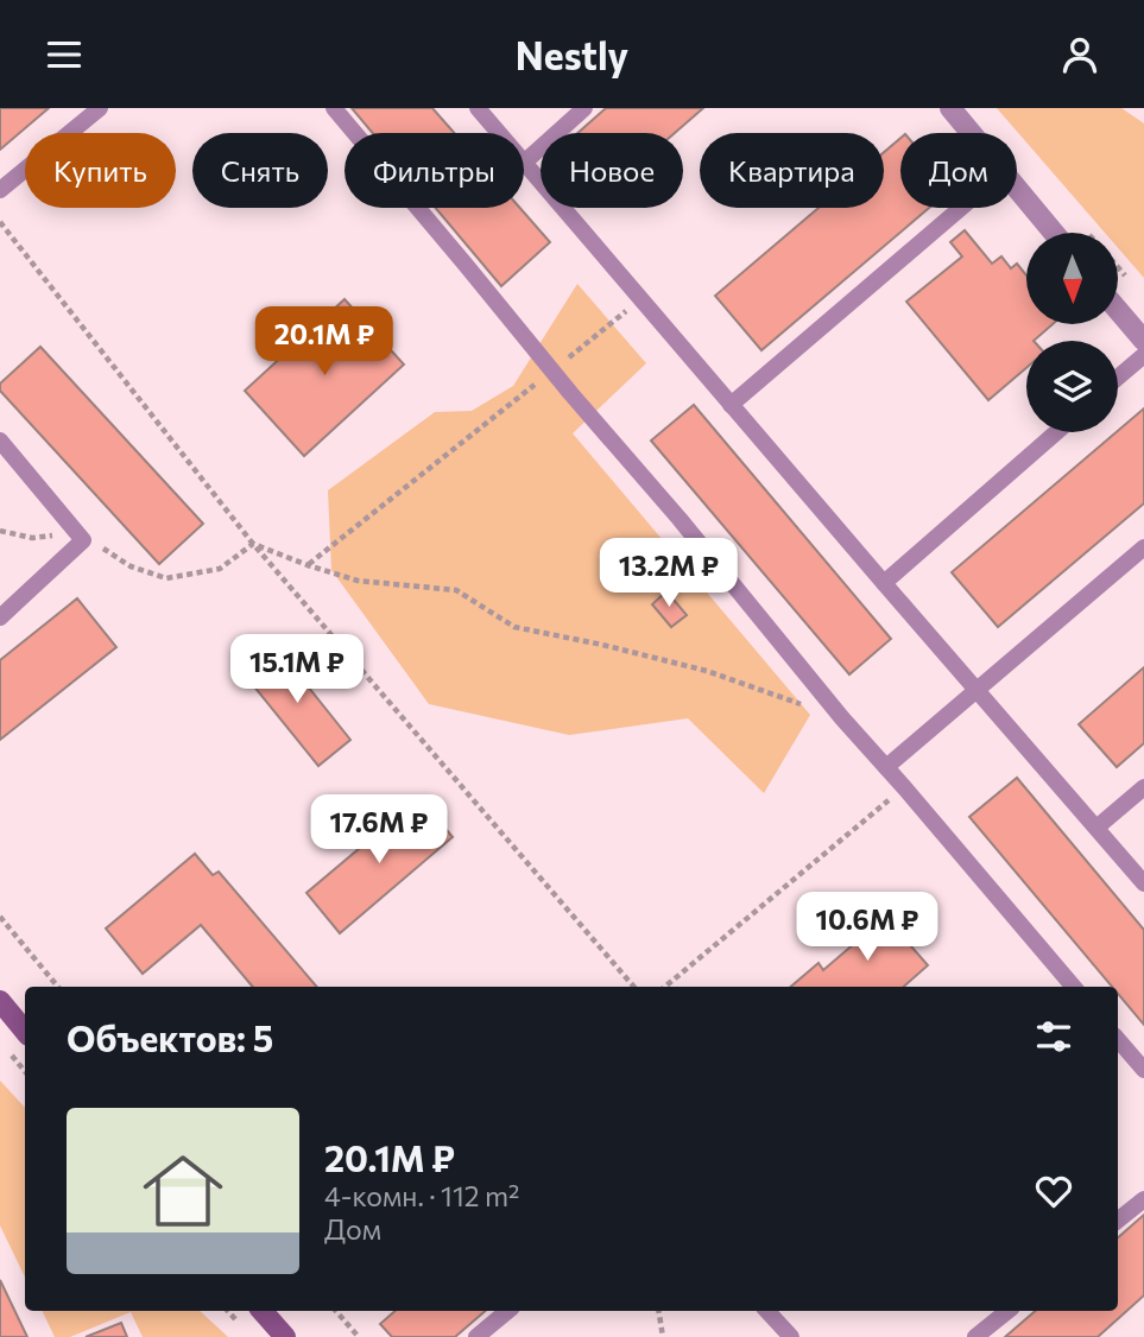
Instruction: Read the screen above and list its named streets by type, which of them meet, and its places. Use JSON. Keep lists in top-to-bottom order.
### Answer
{
  "north": "bottom",
  "page": {
    "header": "Nestly",
    "chip": [
      "Купить",
      "Снять",
      "Фильтры",
      "Новое",
      "Квартира",
      "Дом"
    ],
    "price": [
      "20.1M ₽",
      "13.2M ₽",
      "15.1M ₽",
      "17.6M ₽",
      "10.6M ₽"
    ],
    "heading": "Объектов: 5",
    "list": [
      {
        "name": "20.1M ₽",
        "note": "4-комн. · 112 m² · Дом"
      }
    ]
  }
}
